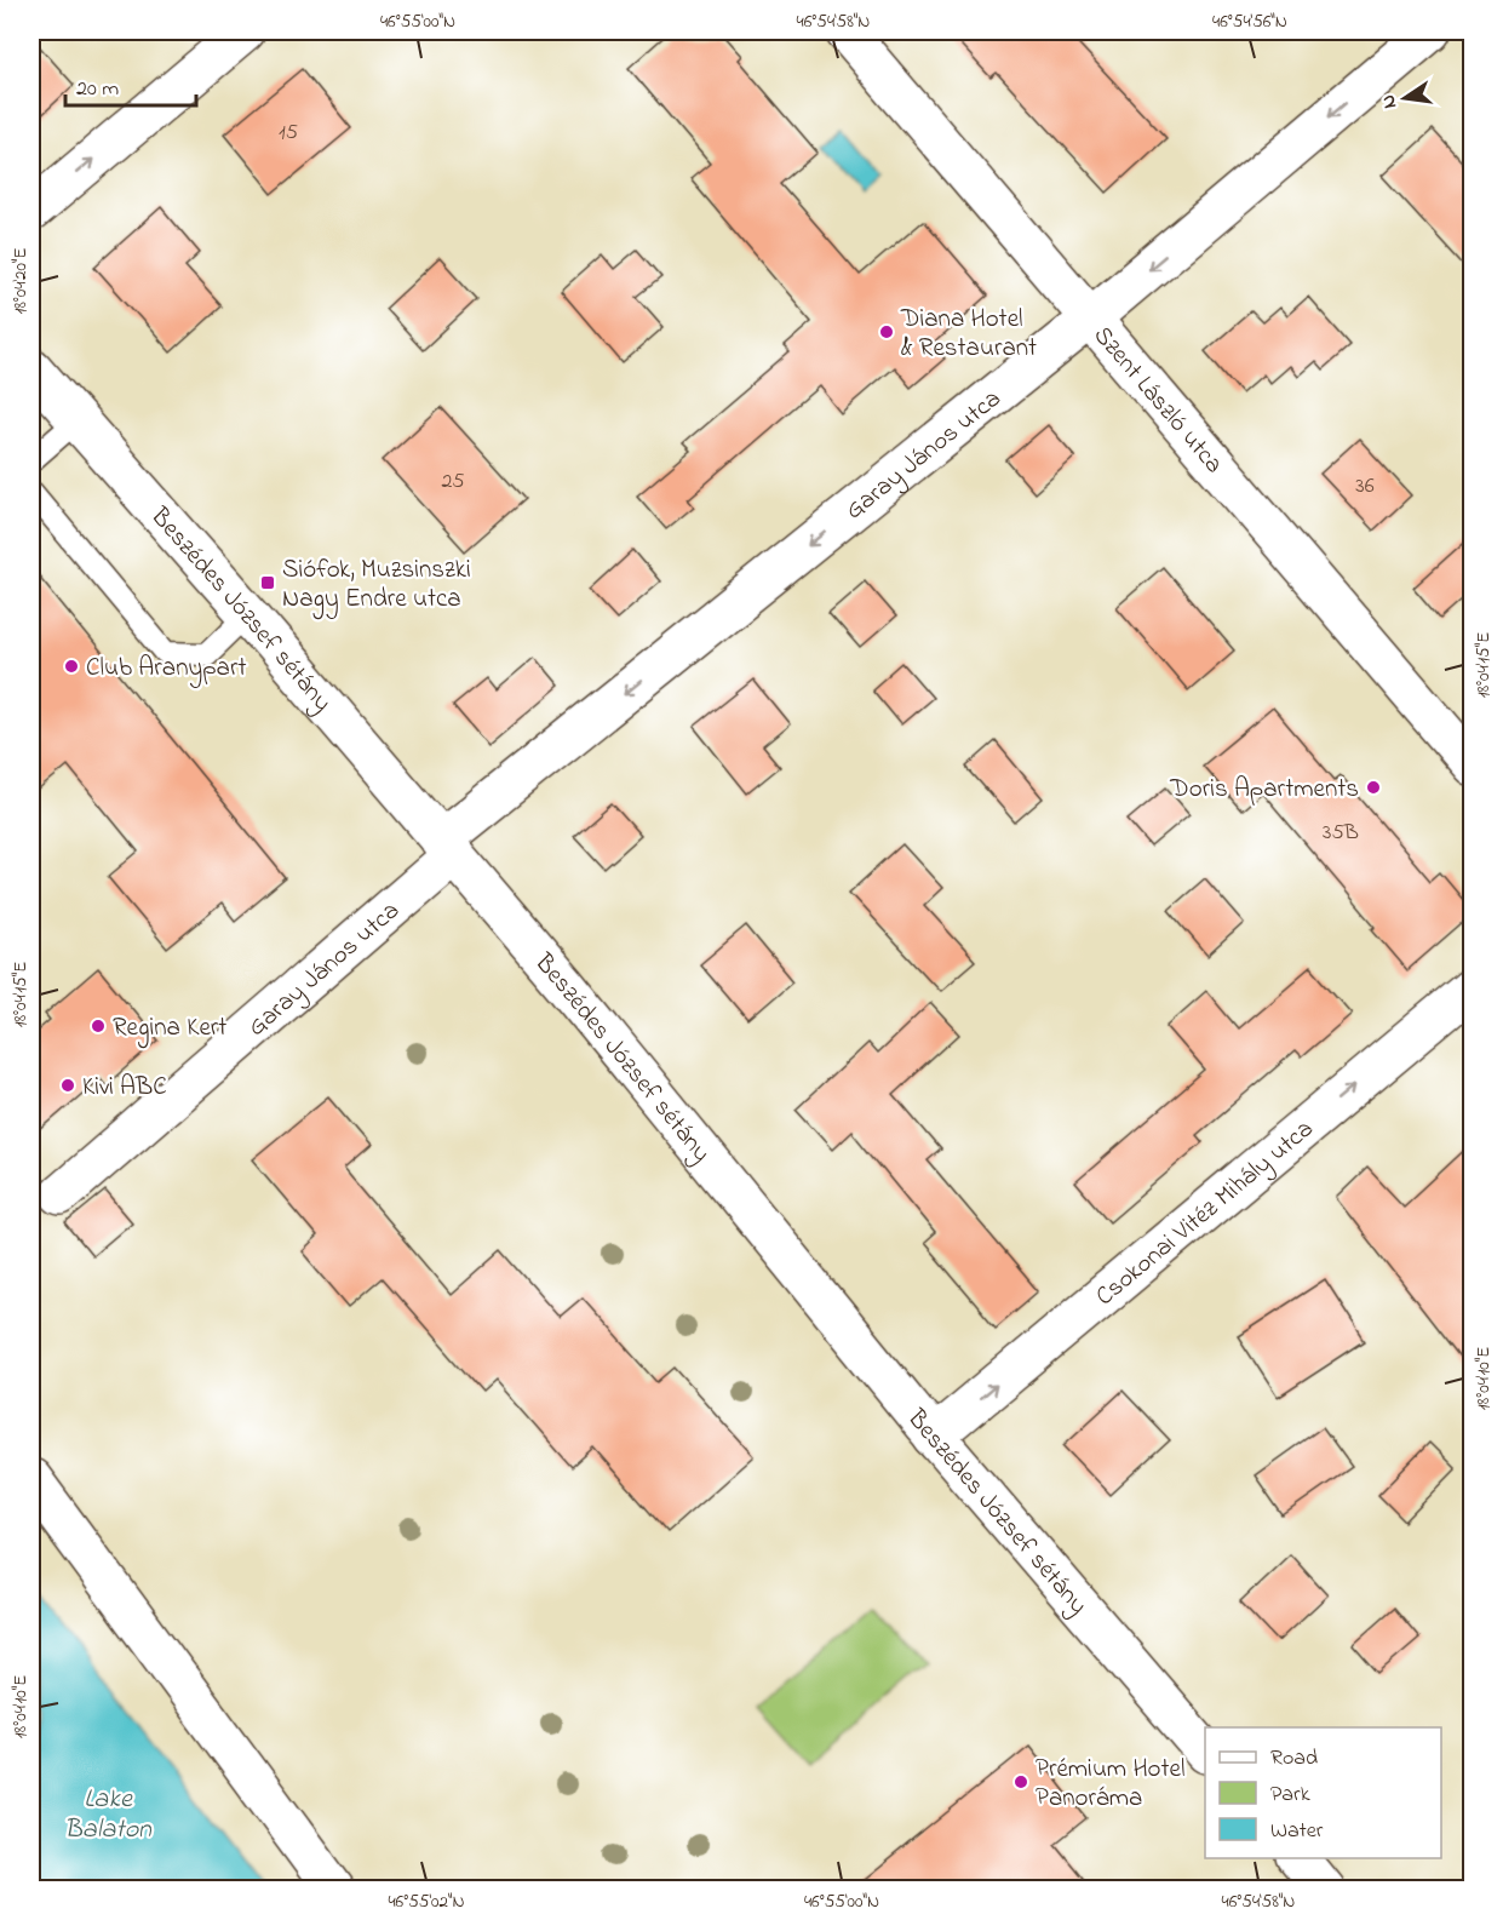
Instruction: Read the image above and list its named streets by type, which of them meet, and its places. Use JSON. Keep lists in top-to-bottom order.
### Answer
{
  "streets": {
    "street": [
      "Szent László utca",
      "Garay János utca",
      "Beszédes József sétány",
      "Csokonai Vitéz Mihály utca"
    ]
  },
  "crossings": [
    ["Szent László utca", "Garay János utca"],
    ["Garay János utca", "Beszédes József sétány"],
    ["Beszédes József sétány", "Csokonai Vitéz Mihály utca"]
  ],
  "one_way": ["Garay János utca", "Csokonai Vitéz Mihály utca"],
  "water": ["Lake Balaton"],
  "places": {
    "other": [
      "Diana Hotel & Restaurant",
      "Club Aranypart",
      "Doris Apartments",
      "Regina Kert",
      "Kivi ABC",
      "Prémium Hotel Panoráma"
    ],
    "transit": ["Siófok, Muzsinszki Nagy Endre utca"]
  },
  "house_numbers": [
    "15",
    "25",
    "36",
    "35B"
  ],
  "legend": ["Road", "Park", "Water"],
  "scale_bar": "20 m",
  "north": "left",
  "coordinates": [
    "46°55'00\"N",
    "46°54'58\"N",
    "46°54'56\"N",
    "18°04'20\"E",
    "18°04'15\"E",
    "18°04'10\"E",
    "46°55'02\"N"
  ]
}
